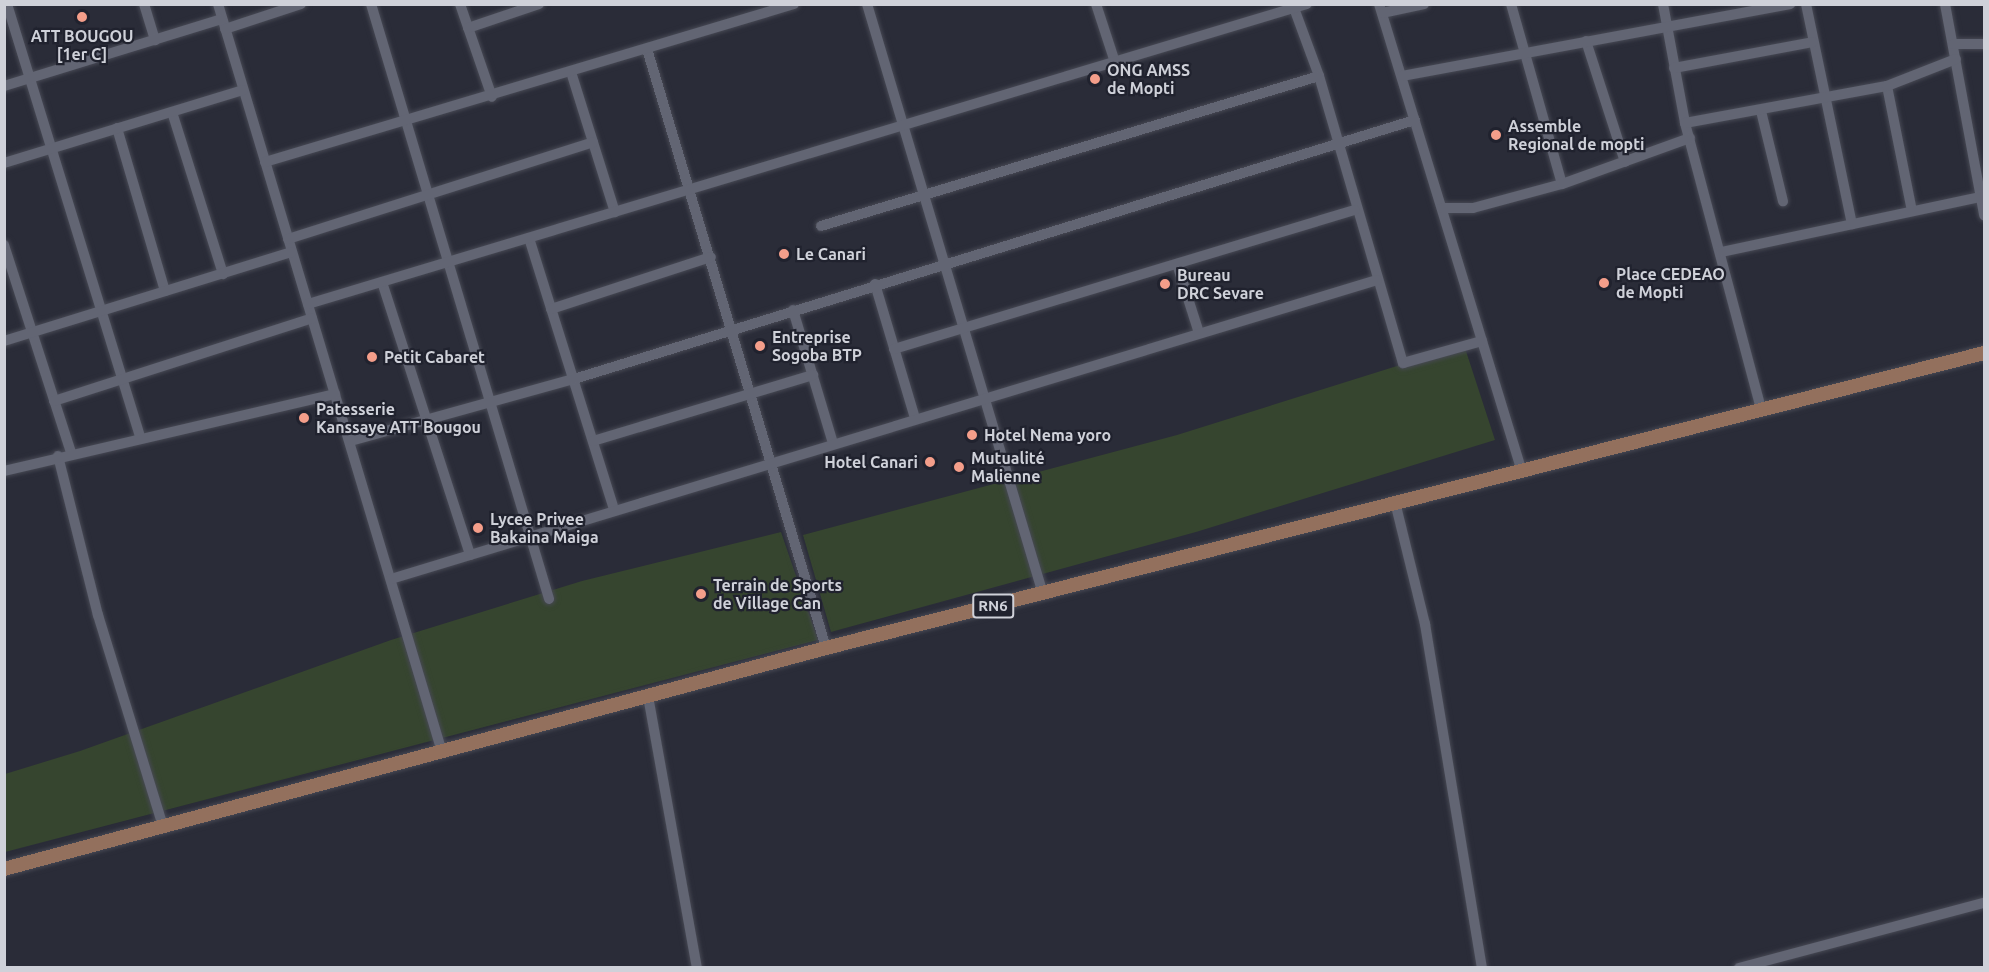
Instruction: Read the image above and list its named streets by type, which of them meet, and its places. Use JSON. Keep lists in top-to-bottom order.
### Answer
{
  "streets": {
    "main road": ["RN6"]
  },
  "places": [
    "ATT BOUGOU [1er C]",
    "ONG AMSS de Mopti",
    "Assemble Regional de mopti",
    "Le Canari",
    "Place CEDEAO de Mopti",
    "Bureau DRC Sevare",
    "Entreprise Sogoba BTP",
    "Petit Cabaret",
    "Patesserie Kanssaye ATT Bougou",
    "Hotel Nema yoro",
    "Hotel Canari",
    "Mutualité Malienne",
    "Lycee Privee Bakaina Maiga",
    "Terrain de Sports de Village Can"
  ]
}
